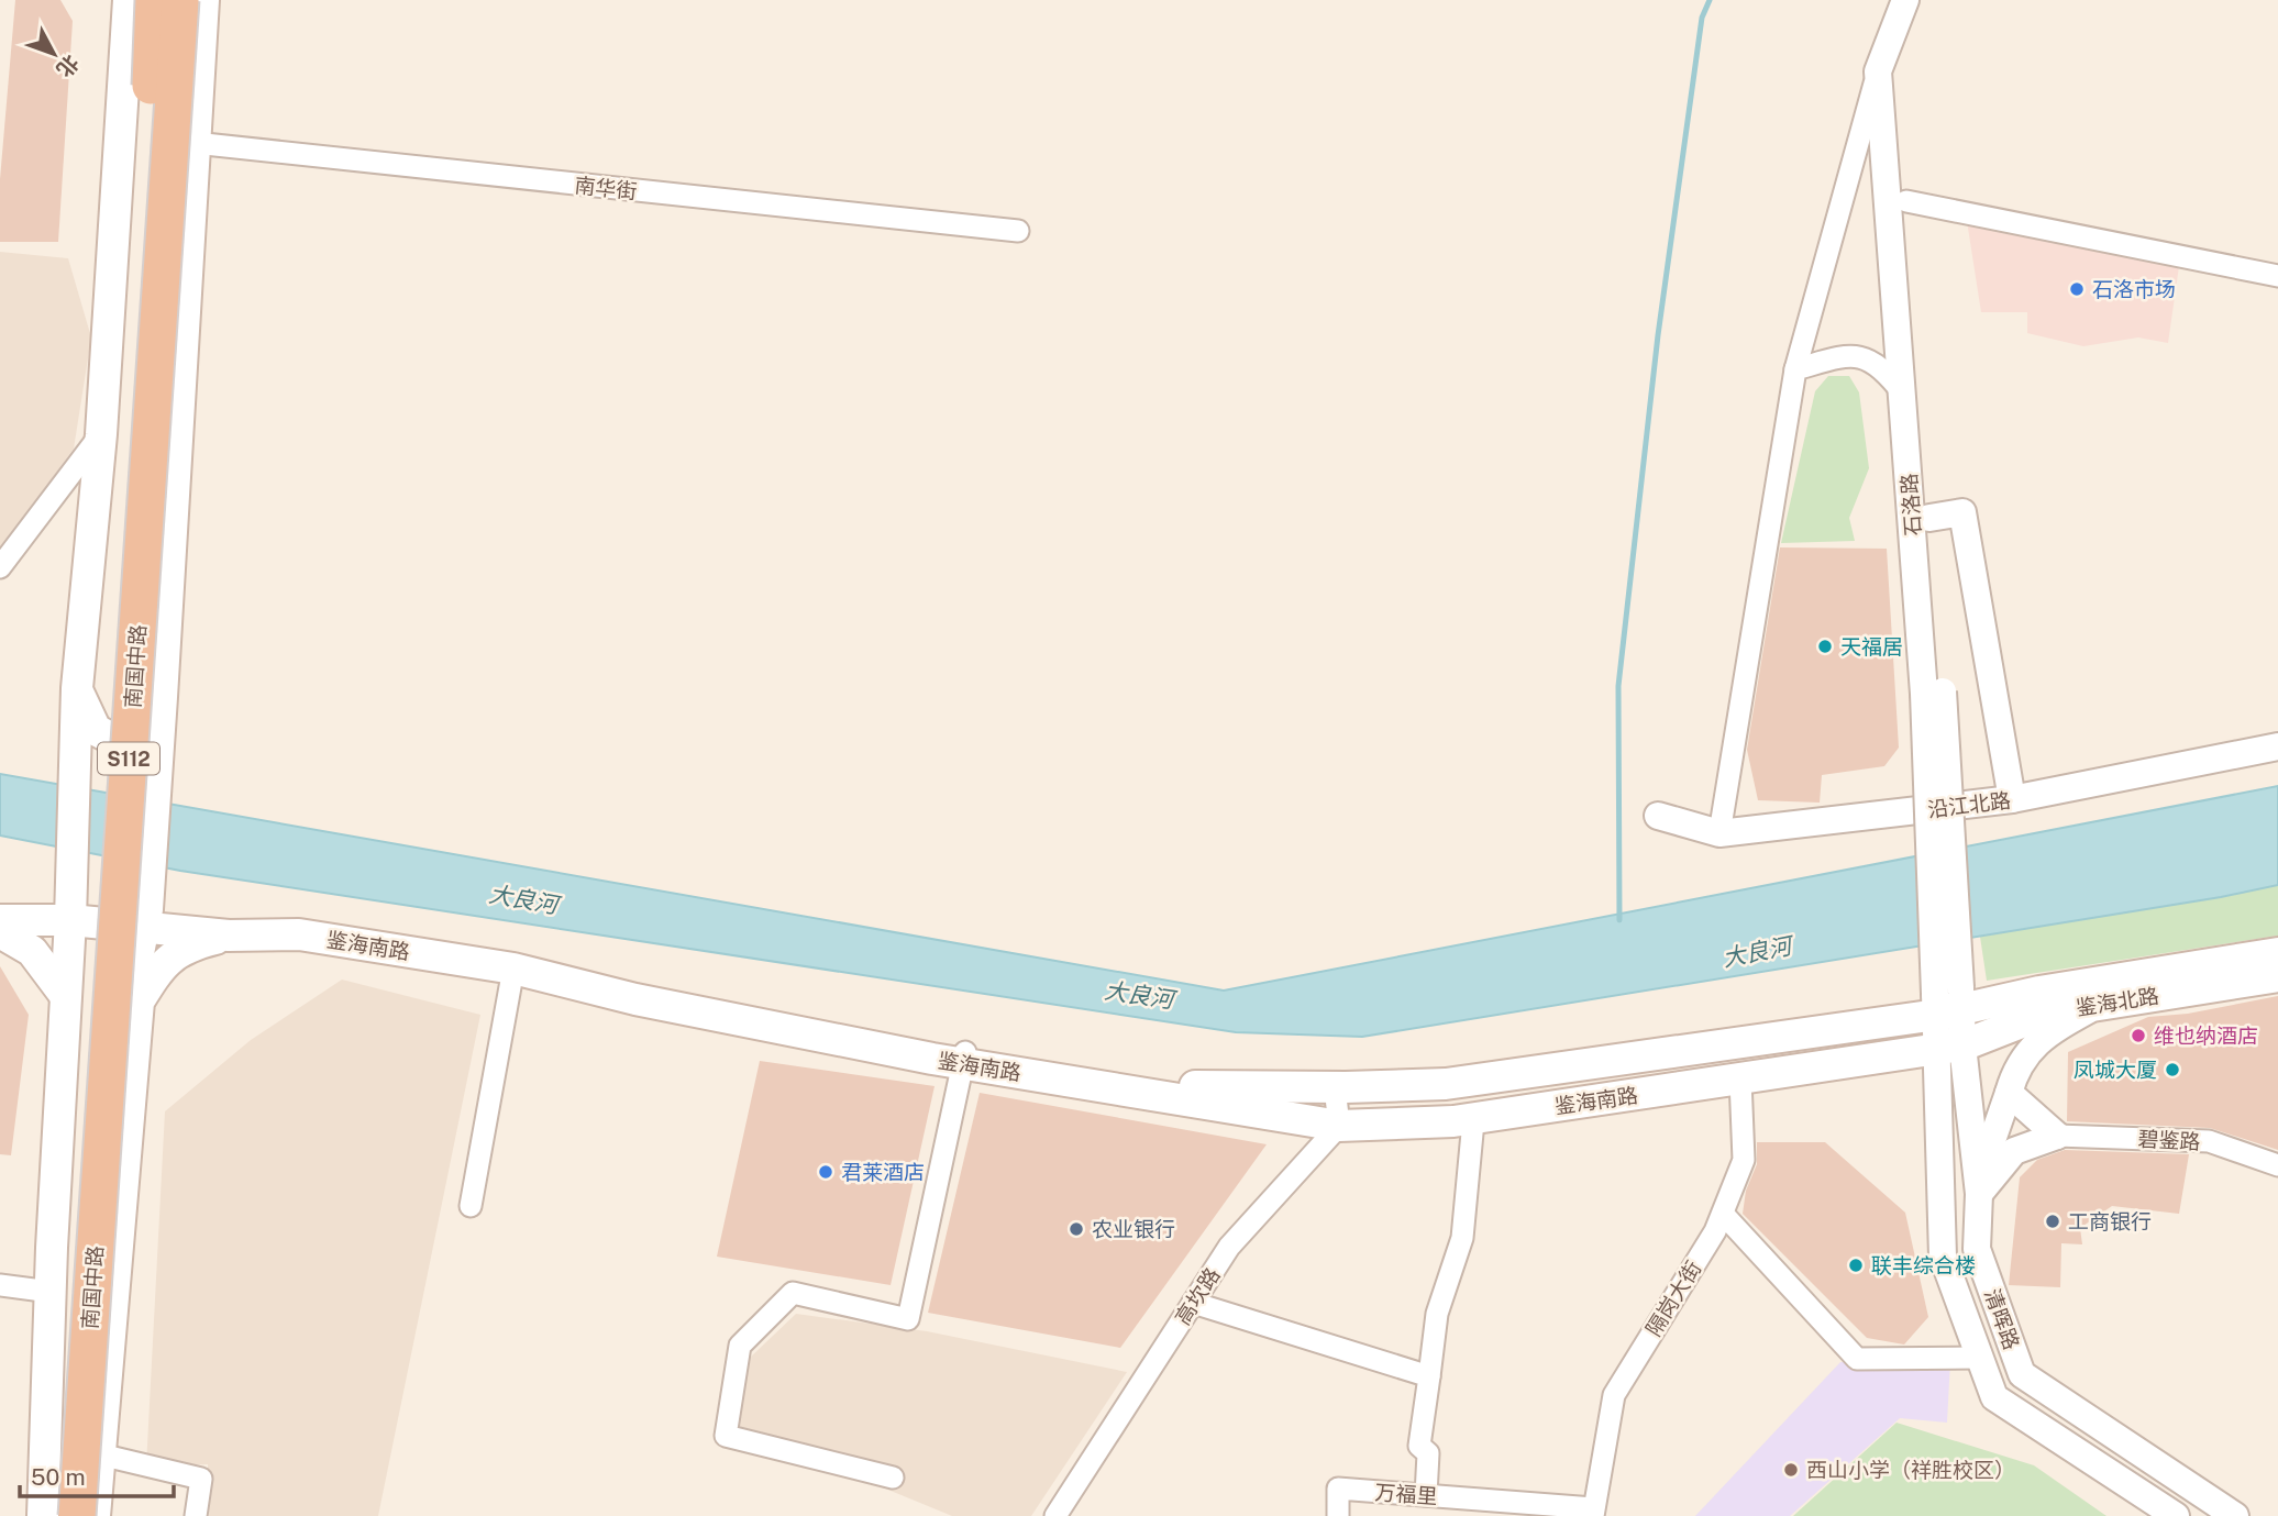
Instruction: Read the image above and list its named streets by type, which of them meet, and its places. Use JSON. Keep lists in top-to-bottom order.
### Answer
{
  "streets": {
    "highway": ["南国中路", "S112"],
    "main road": ["鉴海南路", "鉴海北路"],
    "street": [
      "南华街",
      "石洛路",
      "沿江北路",
      "碧鉴路",
      "高坎路",
      "隔岗大街",
      "清晖路",
      "万福里"
    ]
  },
  "crossings": [
    ["南华街", "南国中路"],
    ["石洛路", "鉴海南路"],
    ["石洛路", "鉴海北路"],
    ["石洛路", "清晖路"],
    ["南国中路", "鉴海南路"],
    ["鉴海南路", "鉴海北路"],
    ["鉴海南路", "高坎路"],
    ["鉴海南路", "隔岗大街"],
    ["鉴海南路", "清晖路"],
    ["鉴海北路", "清晖路"],
    ["隔岗大街", "万福里"]
  ],
  "water": ["大良河"],
  "places": [
    "石洛市场",
    "天福居",
    "维也纳酒店",
    "凤城大厦",
    "君莱酒店",
    "工商银行",
    "农业银行",
    "联丰综合楼",
    "西山小学（祥胜校区）"
  ],
  "scale_bar": "50 m",
  "north": "bottom right"
}
